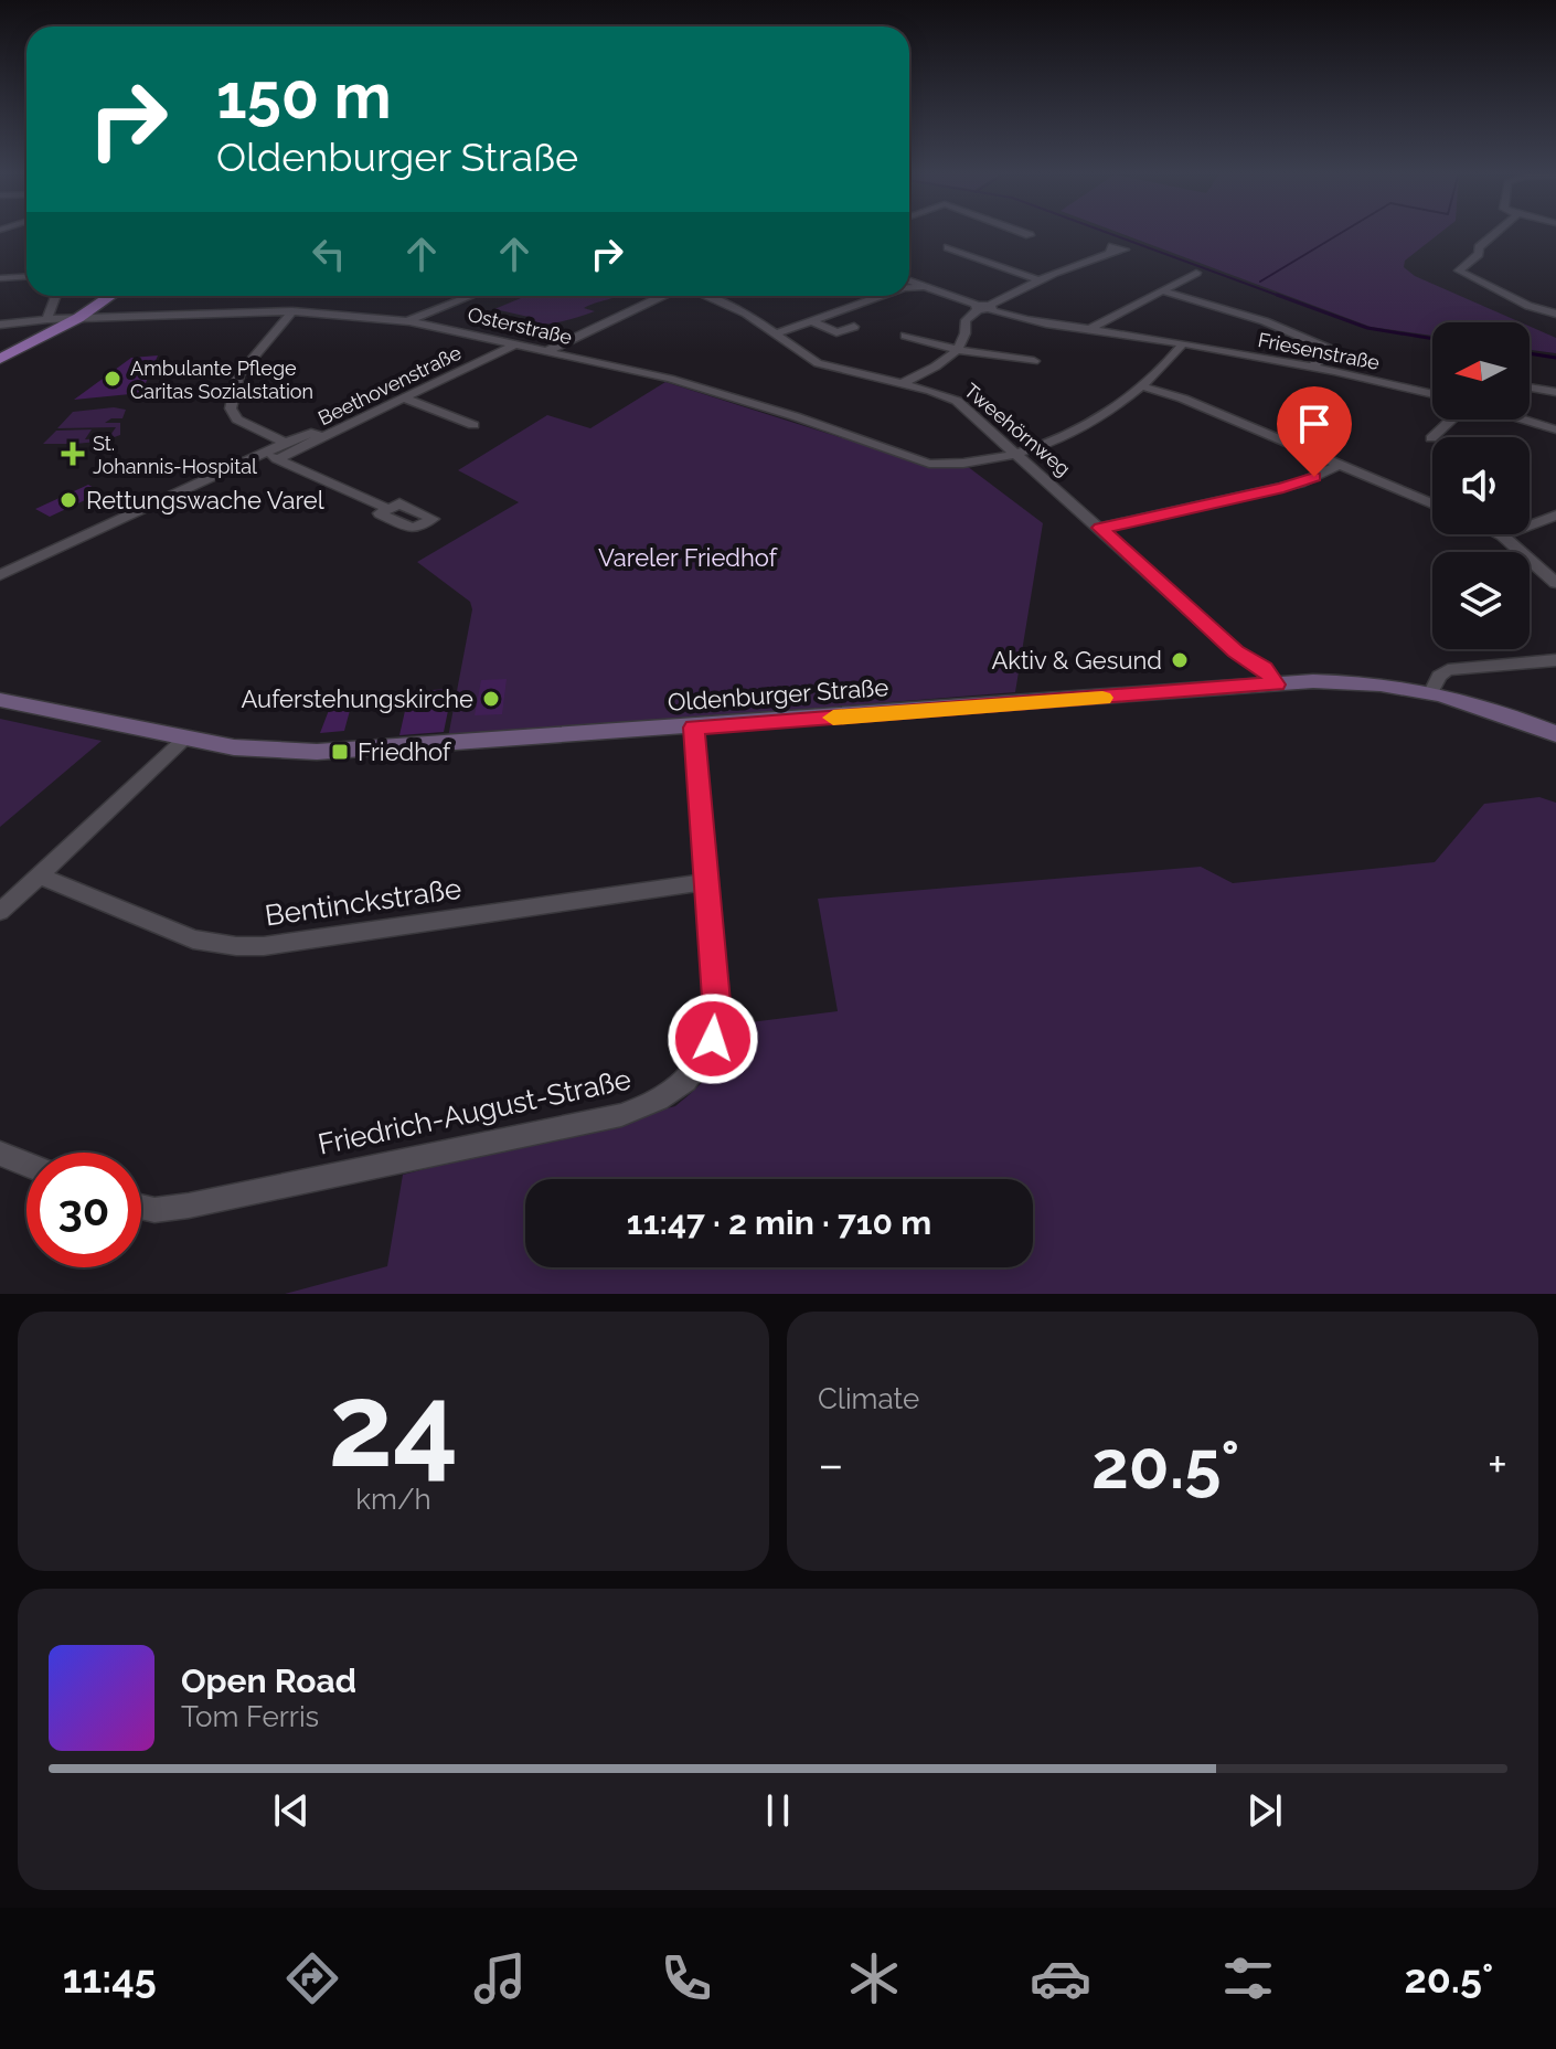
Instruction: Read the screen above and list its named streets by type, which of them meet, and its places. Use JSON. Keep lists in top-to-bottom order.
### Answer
{
  "streets": {
    "main road": ["Oldenburger Straße"],
    "street": [
      "Osterstraße",
      "Friesenstraße",
      "Beethovenstraße",
      "Tweehörnweg",
      "Bentinckstraße",
      "Friedrich-August-Straße"
    ]
  },
  "crossings": [
    ["Osterstraße", "Beethovenstraße"],
    ["Osterstraße", "Tweehörnweg"],
    ["Tweehörnweg", "Oldenburger Straße"],
    ["Oldenburger Straße", "Friedrich-August-Straße"],
    ["Bentinckstraße", "Friedrich-August-Straße"]
  ],
  "parks": ["Vareler Friedhof"],
  "places": {
    "other": [
      "Ambulante Pflege Caritas Sozialstation",
      "Rettungswache Varel",
      "Aktiv & Gesund",
      "Auferstehungskirche"
    ],
    "health": ["St. Johannis-Hospital"],
    "transit": ["Friedhof"]
  },
  "north": "left",
  "page": {
    "turn": ["150 m", "Oldenburger Straße"],
    "limit": "30",
    "trip": "11:47 · 2 min · 710 m",
    "tile": [
      ["24", "km/h"],
      "Climate"
    ],
    "heat": ["−", "20.5°", "+"],
    "song": ["Open Road", "Tom Ferris"],
    "tabs": ["11:45", "20.5°"]
  }
}
